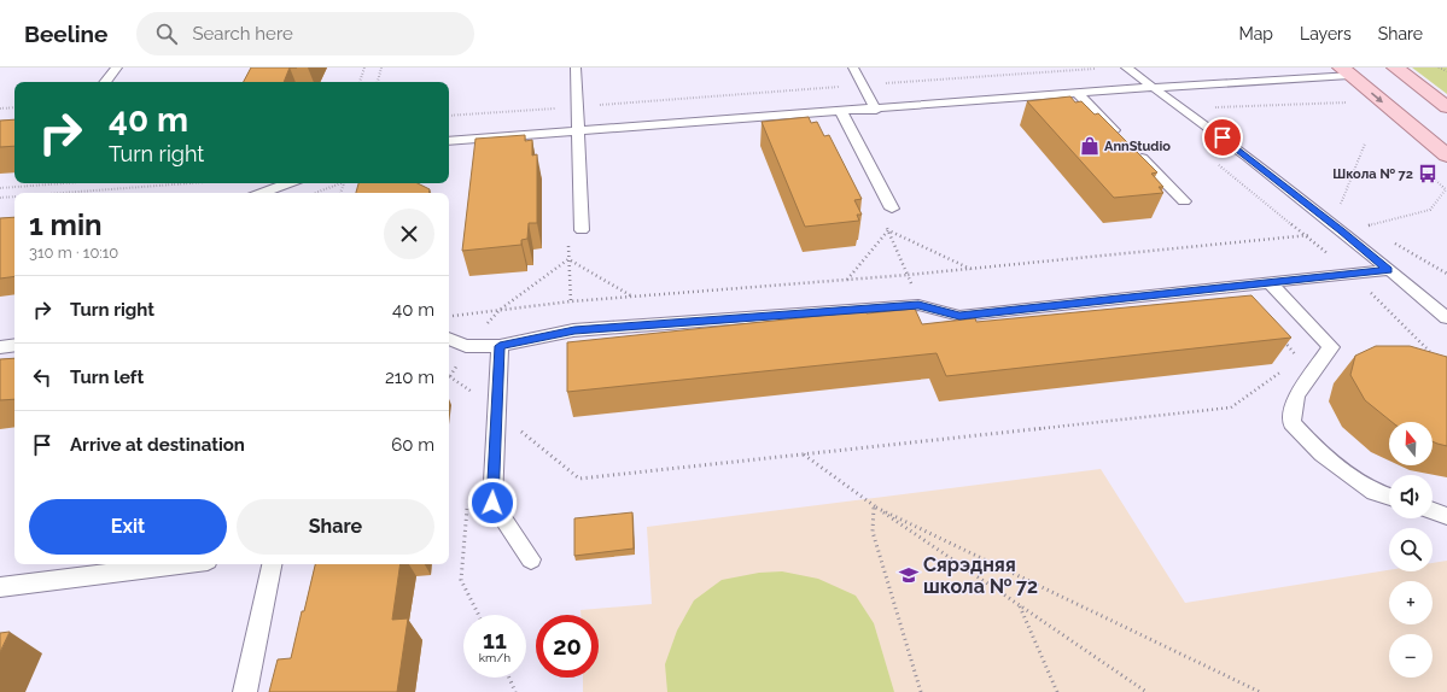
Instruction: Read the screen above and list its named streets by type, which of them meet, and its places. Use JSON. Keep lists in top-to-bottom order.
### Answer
{
  "places": {
    "shop": ["AnnStudio"],
    "bus stop": ["Школа № 72"],
    "school or university": ["Сярэдняя школа № 72"]
  },
  "north": "top",
  "page": {
    "header": "Beeline",
    "search": "Search here",
    "nav": ["Map", "Layers", "Share"],
    "turn": ["40 m", "Turn right"],
    "heading": ["1 min", "310 m · 10:10"],
    "list": [
      {
        "name": "Turn right",
        "value": "40 m"
      },
      {
        "name": "Turn left",
        "value": "210 m"
      },
      {
        "name": "Arrive at destination",
        "value": "60 m"
      }
    ],
    "map_buttons": ["+", "−"],
    "buttons": ["Exit", "Share"],
    "speed": "11 km/h",
    "limit": "20"
  }
}
